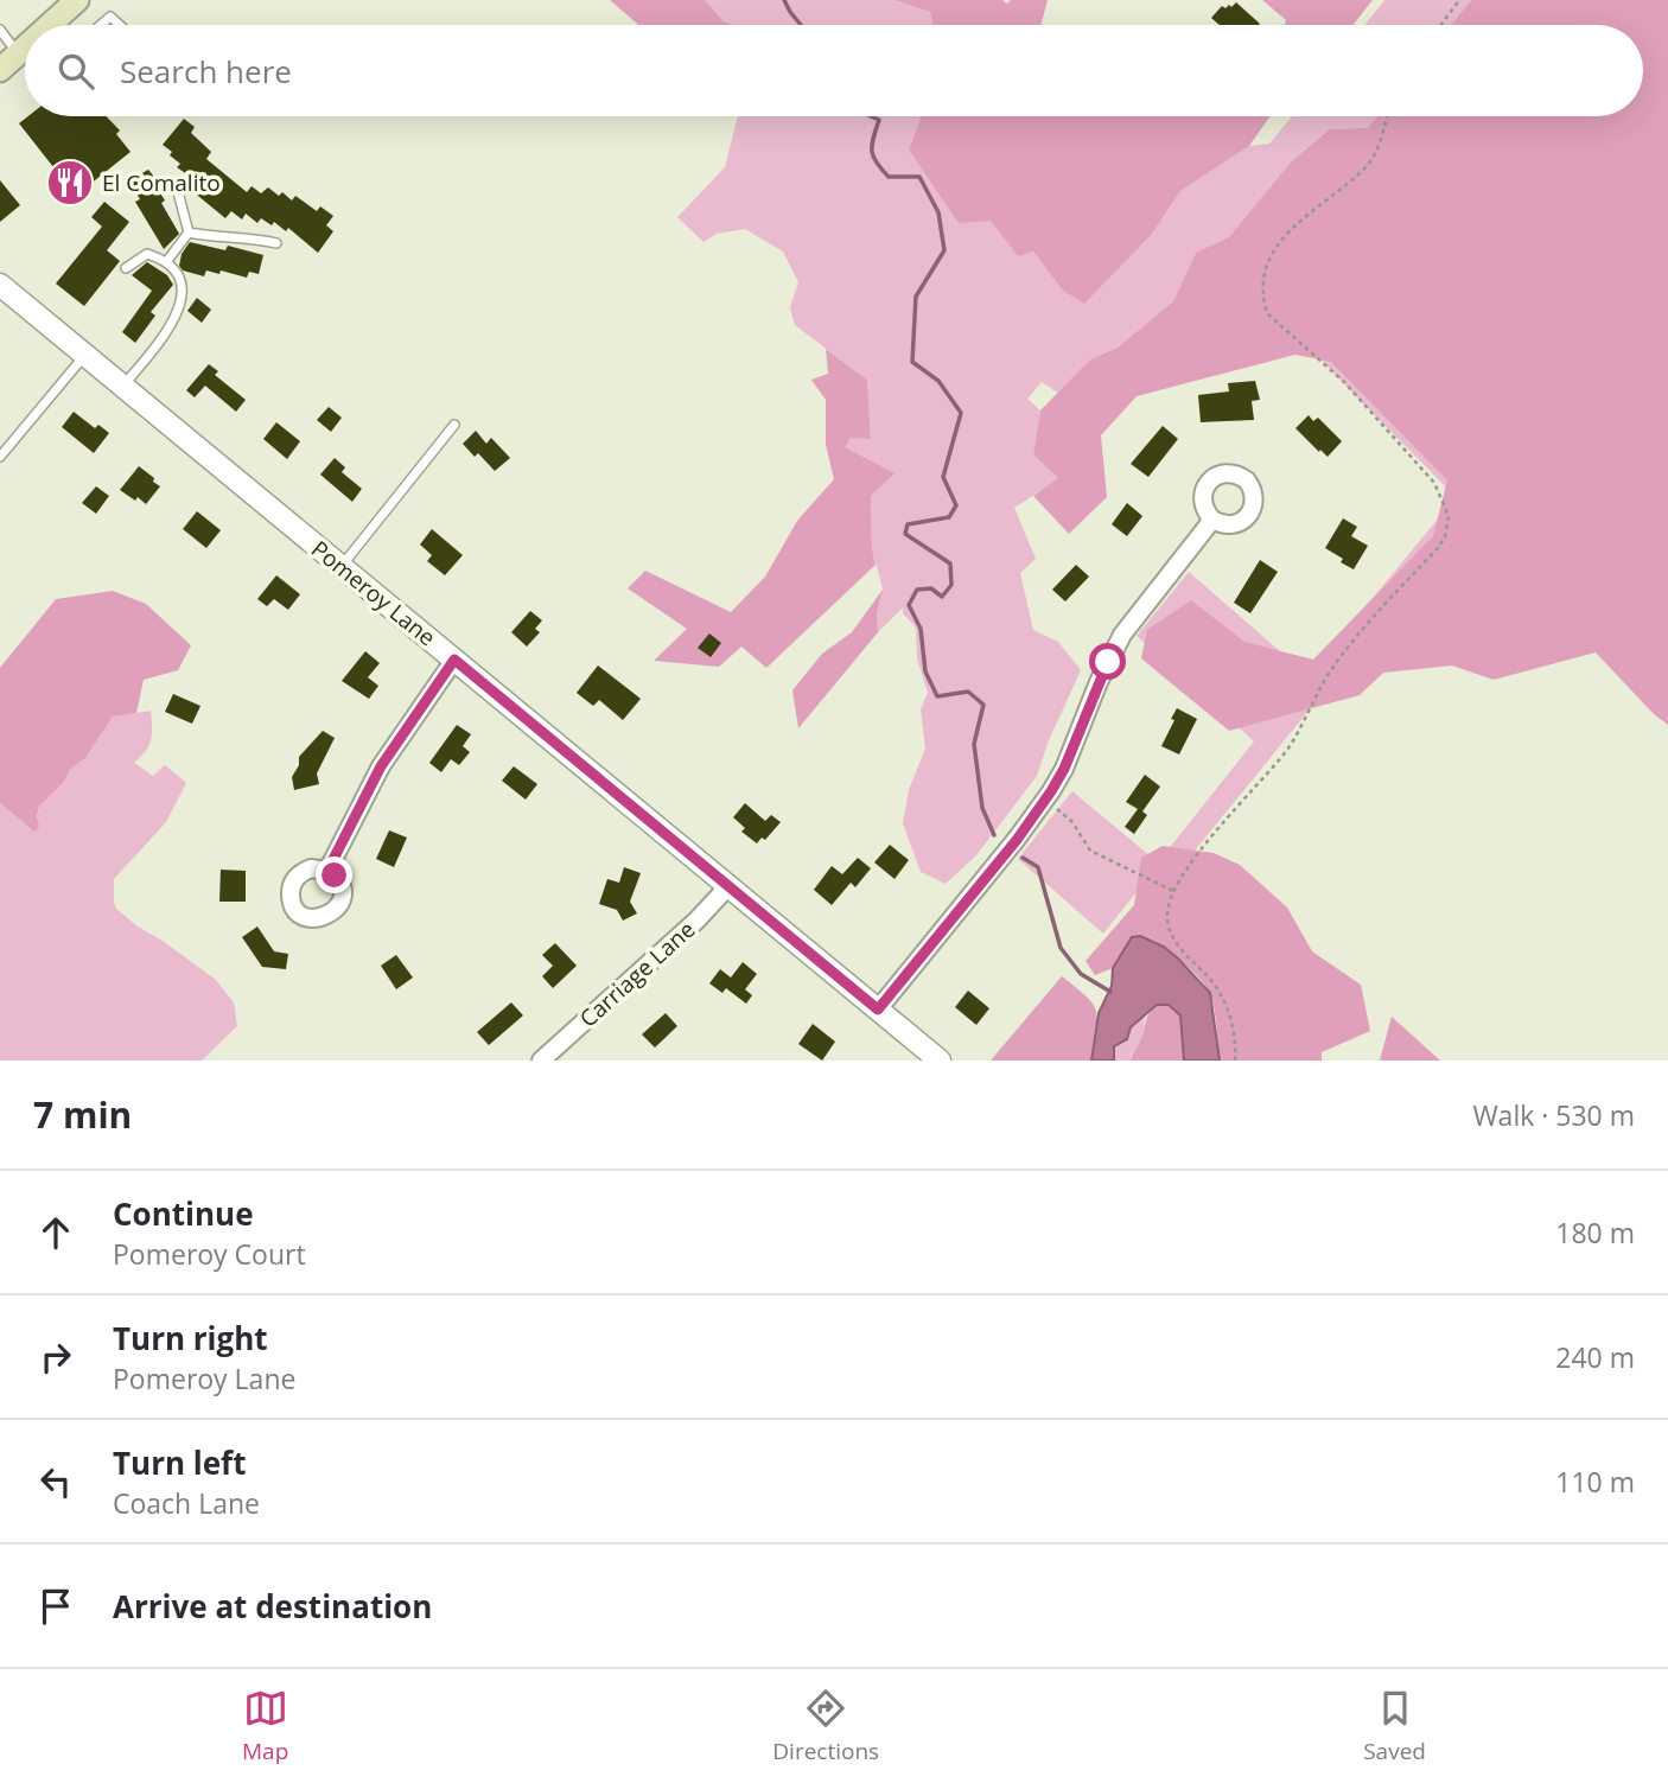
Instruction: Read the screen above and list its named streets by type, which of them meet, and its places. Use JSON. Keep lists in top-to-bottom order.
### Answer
{
  "streets": {
    "street": ["Pomeroy Lane", "Carriage Lane"]
  },
  "crossings": [
    ["Pomeroy Lane", "Carriage Lane"]
  ],
  "places": {
    "restaurant": ["El Comalito"]
  },
  "page": {
    "search": "Search here",
    "heading": ["7 min", "Walk · 530 m"],
    "list": [
      ["Continue", "Pomeroy Court", "180 m"],
      ["Turn right", "Pomeroy Lane", "240 m"],
      ["Turn left", "Coach Lane", "110 m"],
      "Arrive at destination"
    ],
    "nav": ["Map", "Directions", "Saved"]
  }
}
